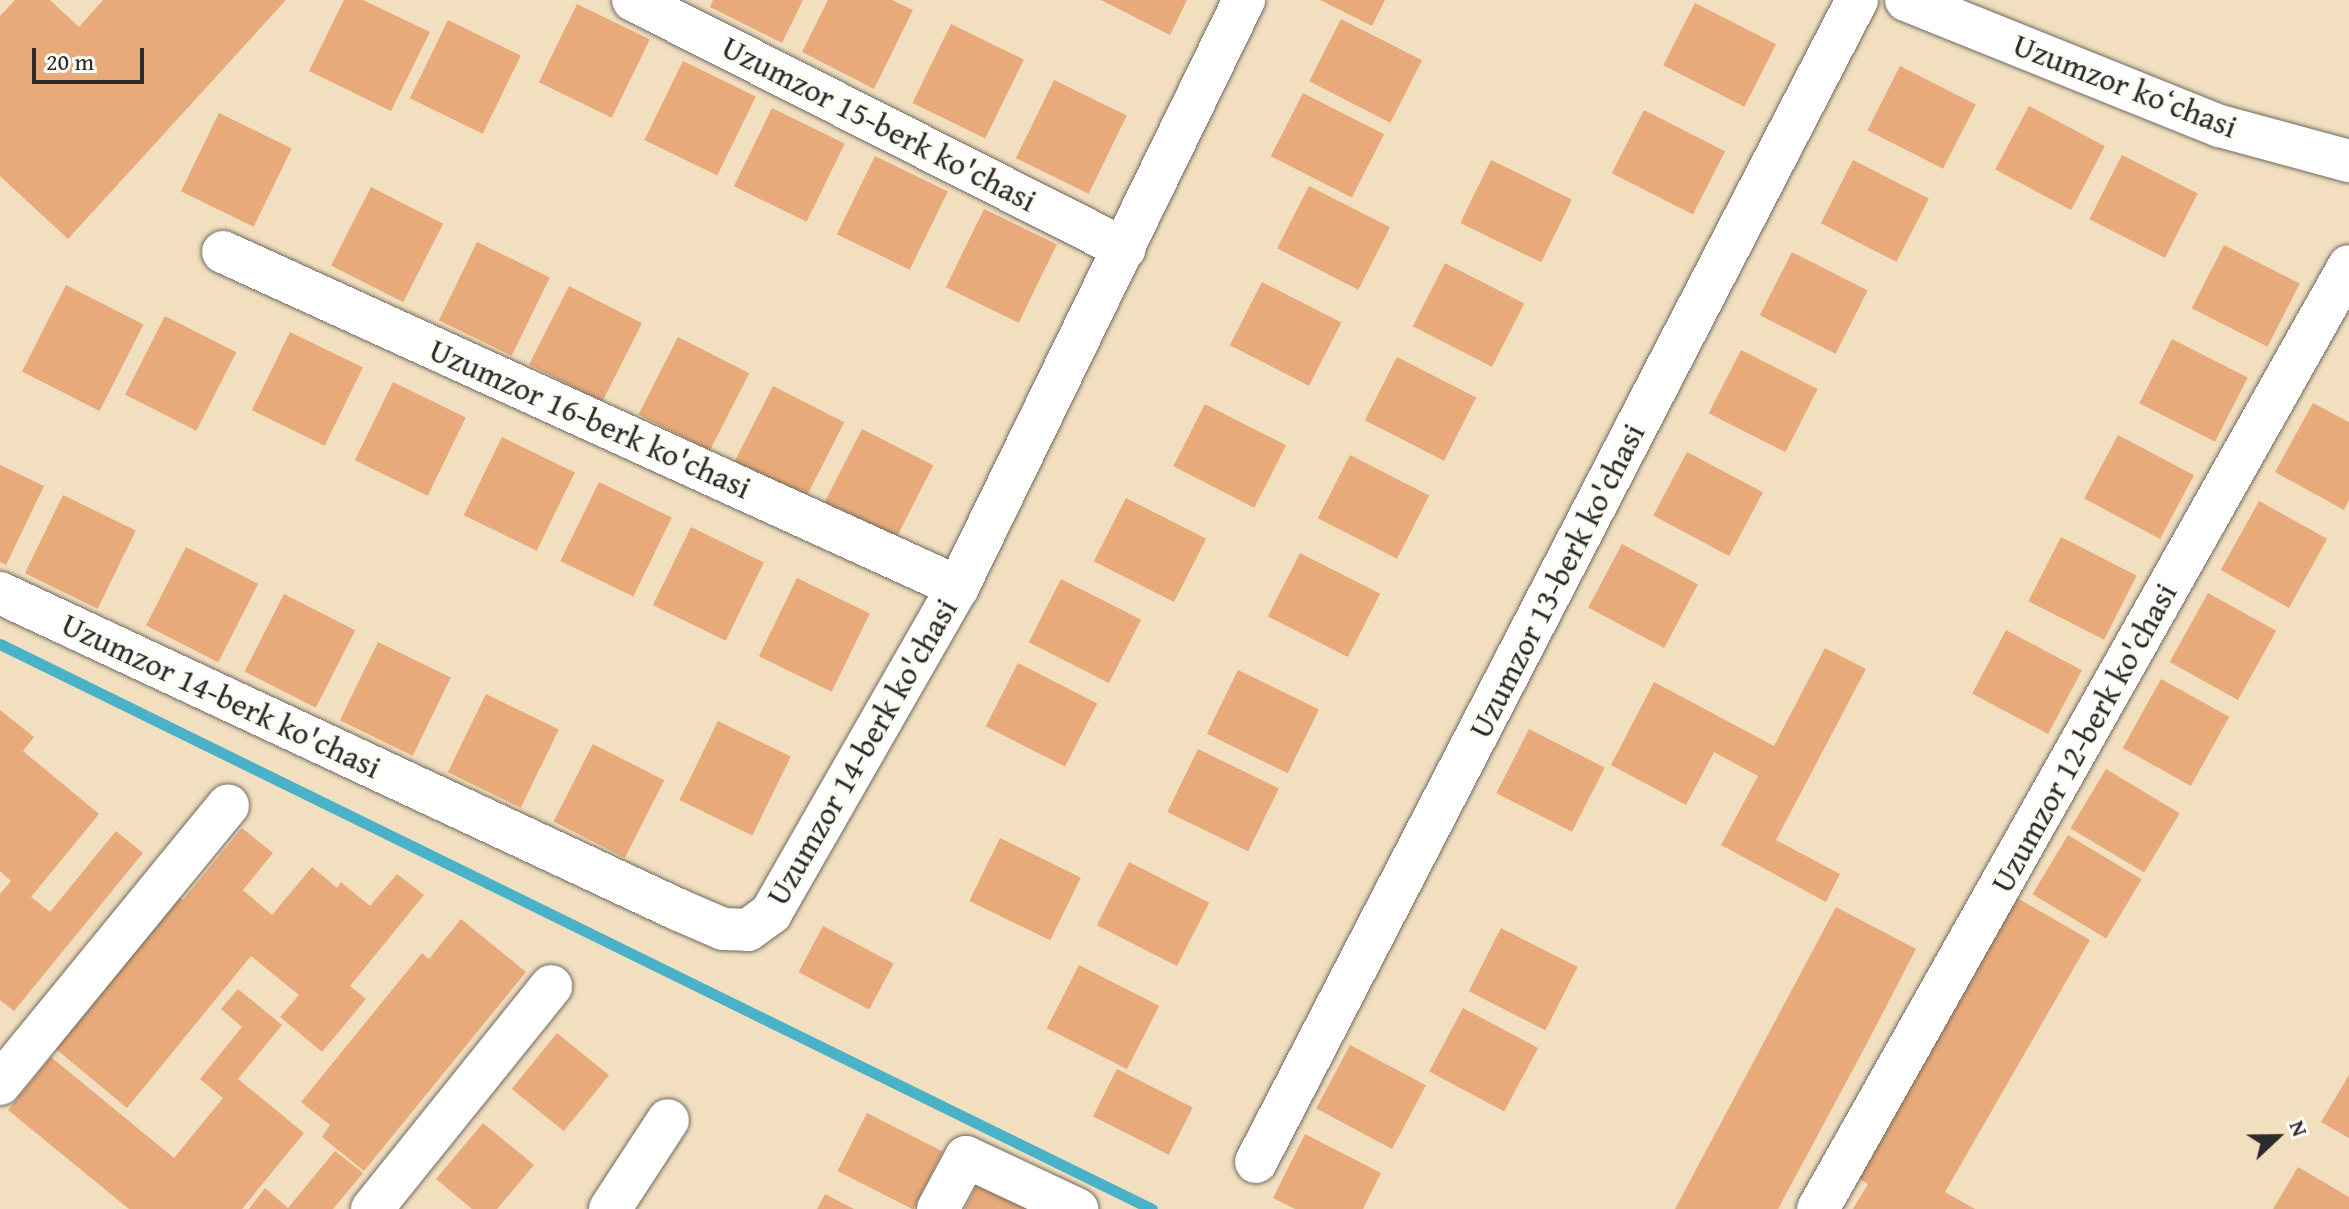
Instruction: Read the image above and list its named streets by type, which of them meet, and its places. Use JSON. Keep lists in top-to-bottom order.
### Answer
{
  "streets": {
    "street": [
      "Uzumzor koʻchasi",
      "Uzumzor 15-berk ko'chasi",
      "Uzumzor 16-berk ko'chasi",
      "Uzumzor 13-berk ko'chasi",
      "Uzumzor 14-berk ko'chasi",
      "Uzumzor 12-berk ko'chasi"
    ]
  },
  "crossings": [
    ["Uzumzor 15-berk ko'chasi", "Uzumzor 14-berk ko'chasi"],
    ["Uzumzor 16-berk ko'chasi", "Uzumzor 14-berk ko'chasi"]
  ],
  "scale_bar": "20 m",
  "north": "right"
}
